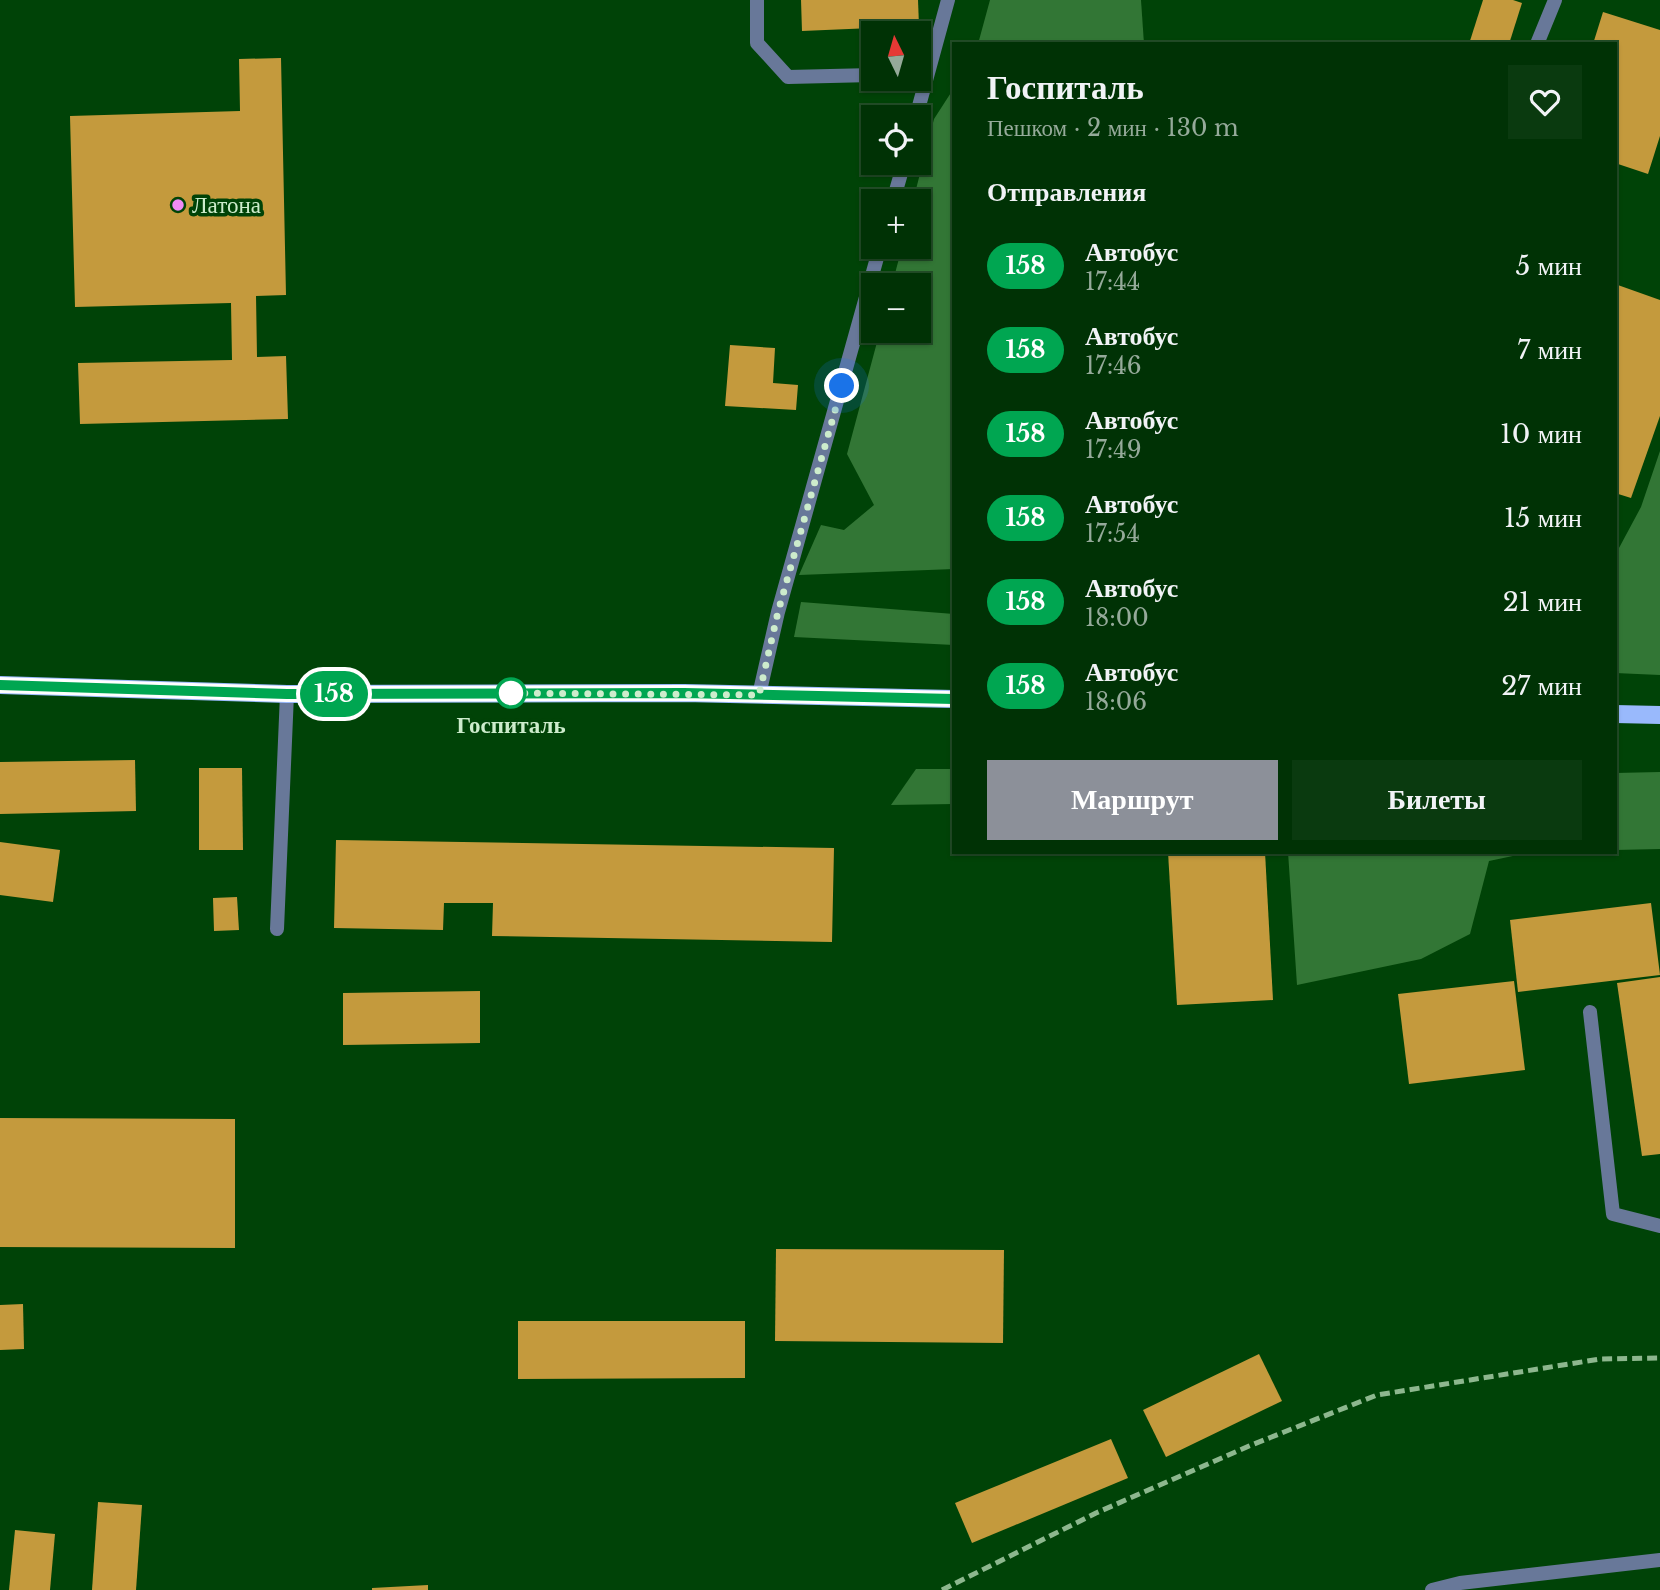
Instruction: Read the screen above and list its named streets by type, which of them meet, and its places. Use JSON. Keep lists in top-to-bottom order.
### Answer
{
  "places": ["Латона", "Госпиталь"],
  "lines": ["bus line 158"],
  "north": "top",
  "page": {
    "on_map": "158",
    "map_buttons": ["+", "−"],
    "heading": [
      ["Госпиталь", "Пешком · 2 мин · 130 m"],
      "Отправления"
    ],
    "list": [
      {
        "mark": "158",
        "name": "Автобус",
        "note": "17:44",
        "value": "5 мин"
      },
      {
        "mark": "158",
        "name": "Автобус",
        "note": "17:46",
        "value": "7 мин"
      },
      {
        "mark": "158",
        "name": "Автобус",
        "note": "17:49",
        "value": "10 мин"
      },
      {
        "mark": "158",
        "name": "Автобус",
        "note": "17:54",
        "value": "15 мин"
      },
      {
        "mark": "158",
        "name": "Автобус",
        "note": "18:00",
        "value": "21 мин"
      },
      {
        "mark": "158",
        "name": "Автобус",
        "note": "18:06",
        "value": "27 мин"
      }
    ],
    "buttons": ["Маршрут", "Билеты"]
  }
}
